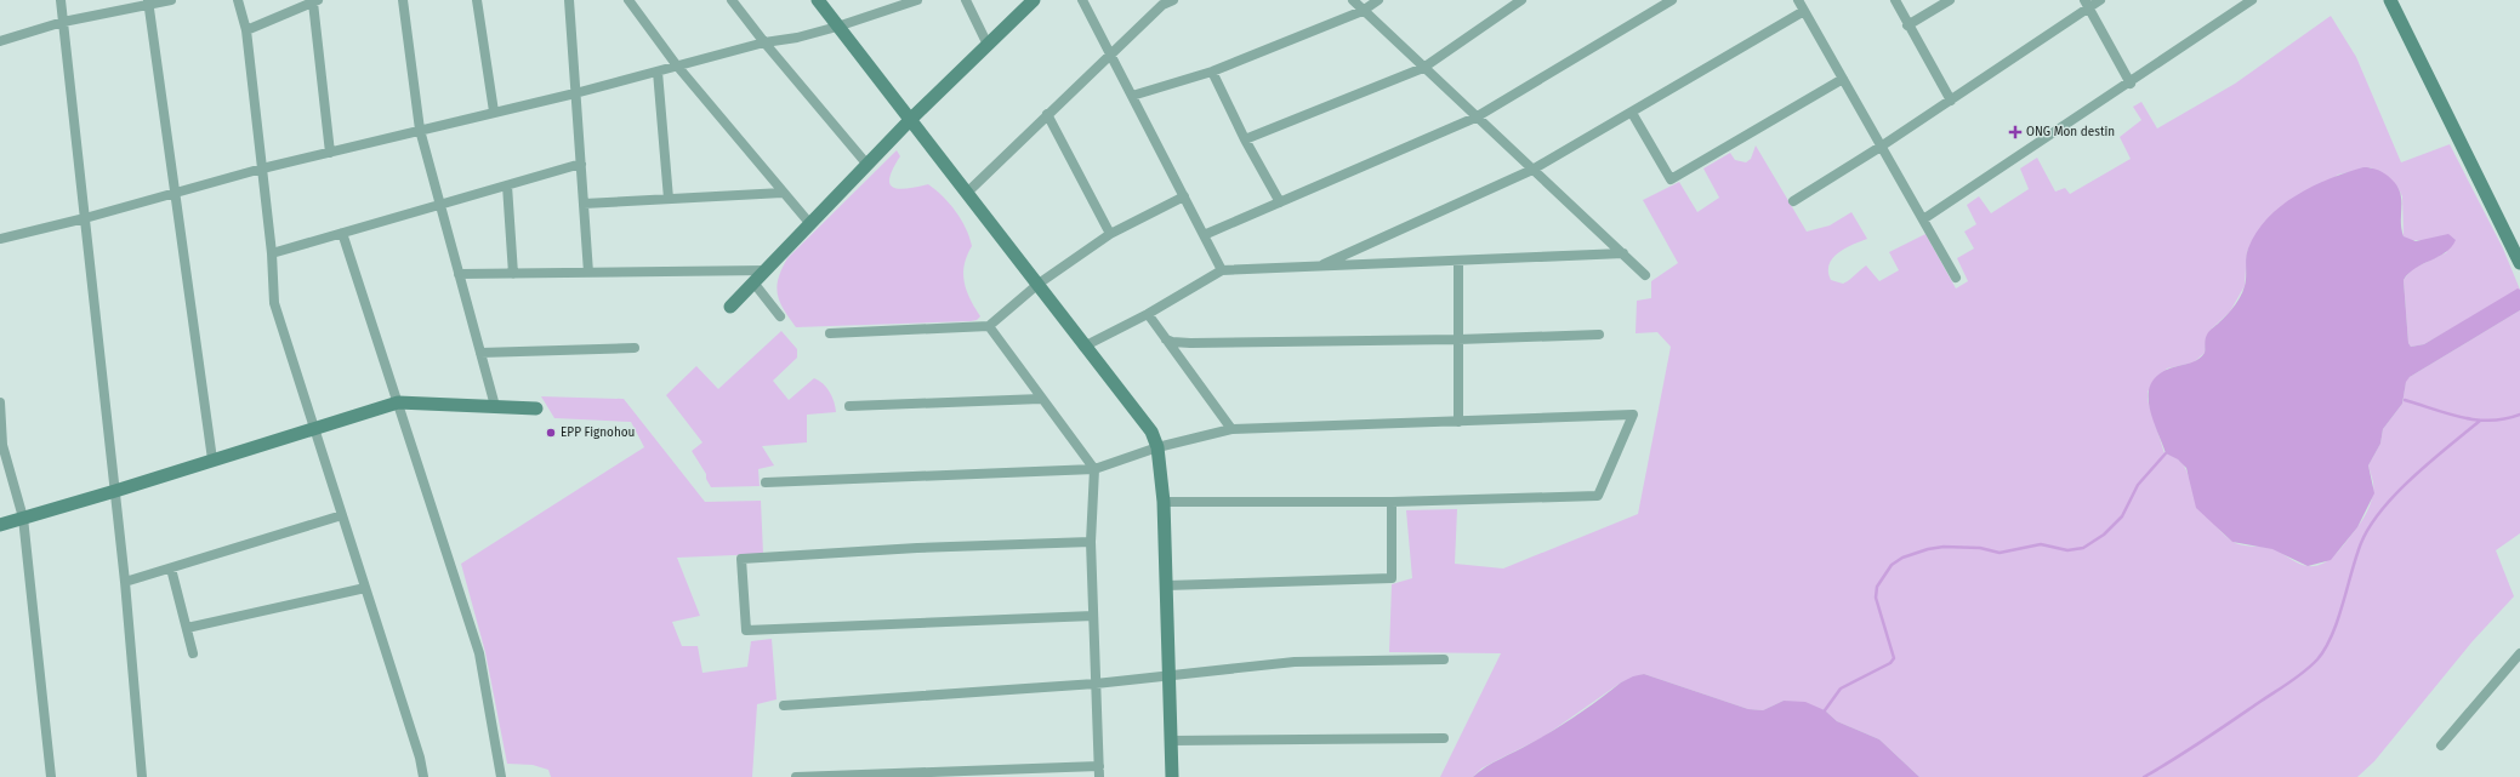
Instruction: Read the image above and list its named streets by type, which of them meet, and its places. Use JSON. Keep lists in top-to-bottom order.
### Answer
{
  "places": {
    "health": ["ONG Mon destin"],
    "other": ["EPP Fignohou"]
  }
}
